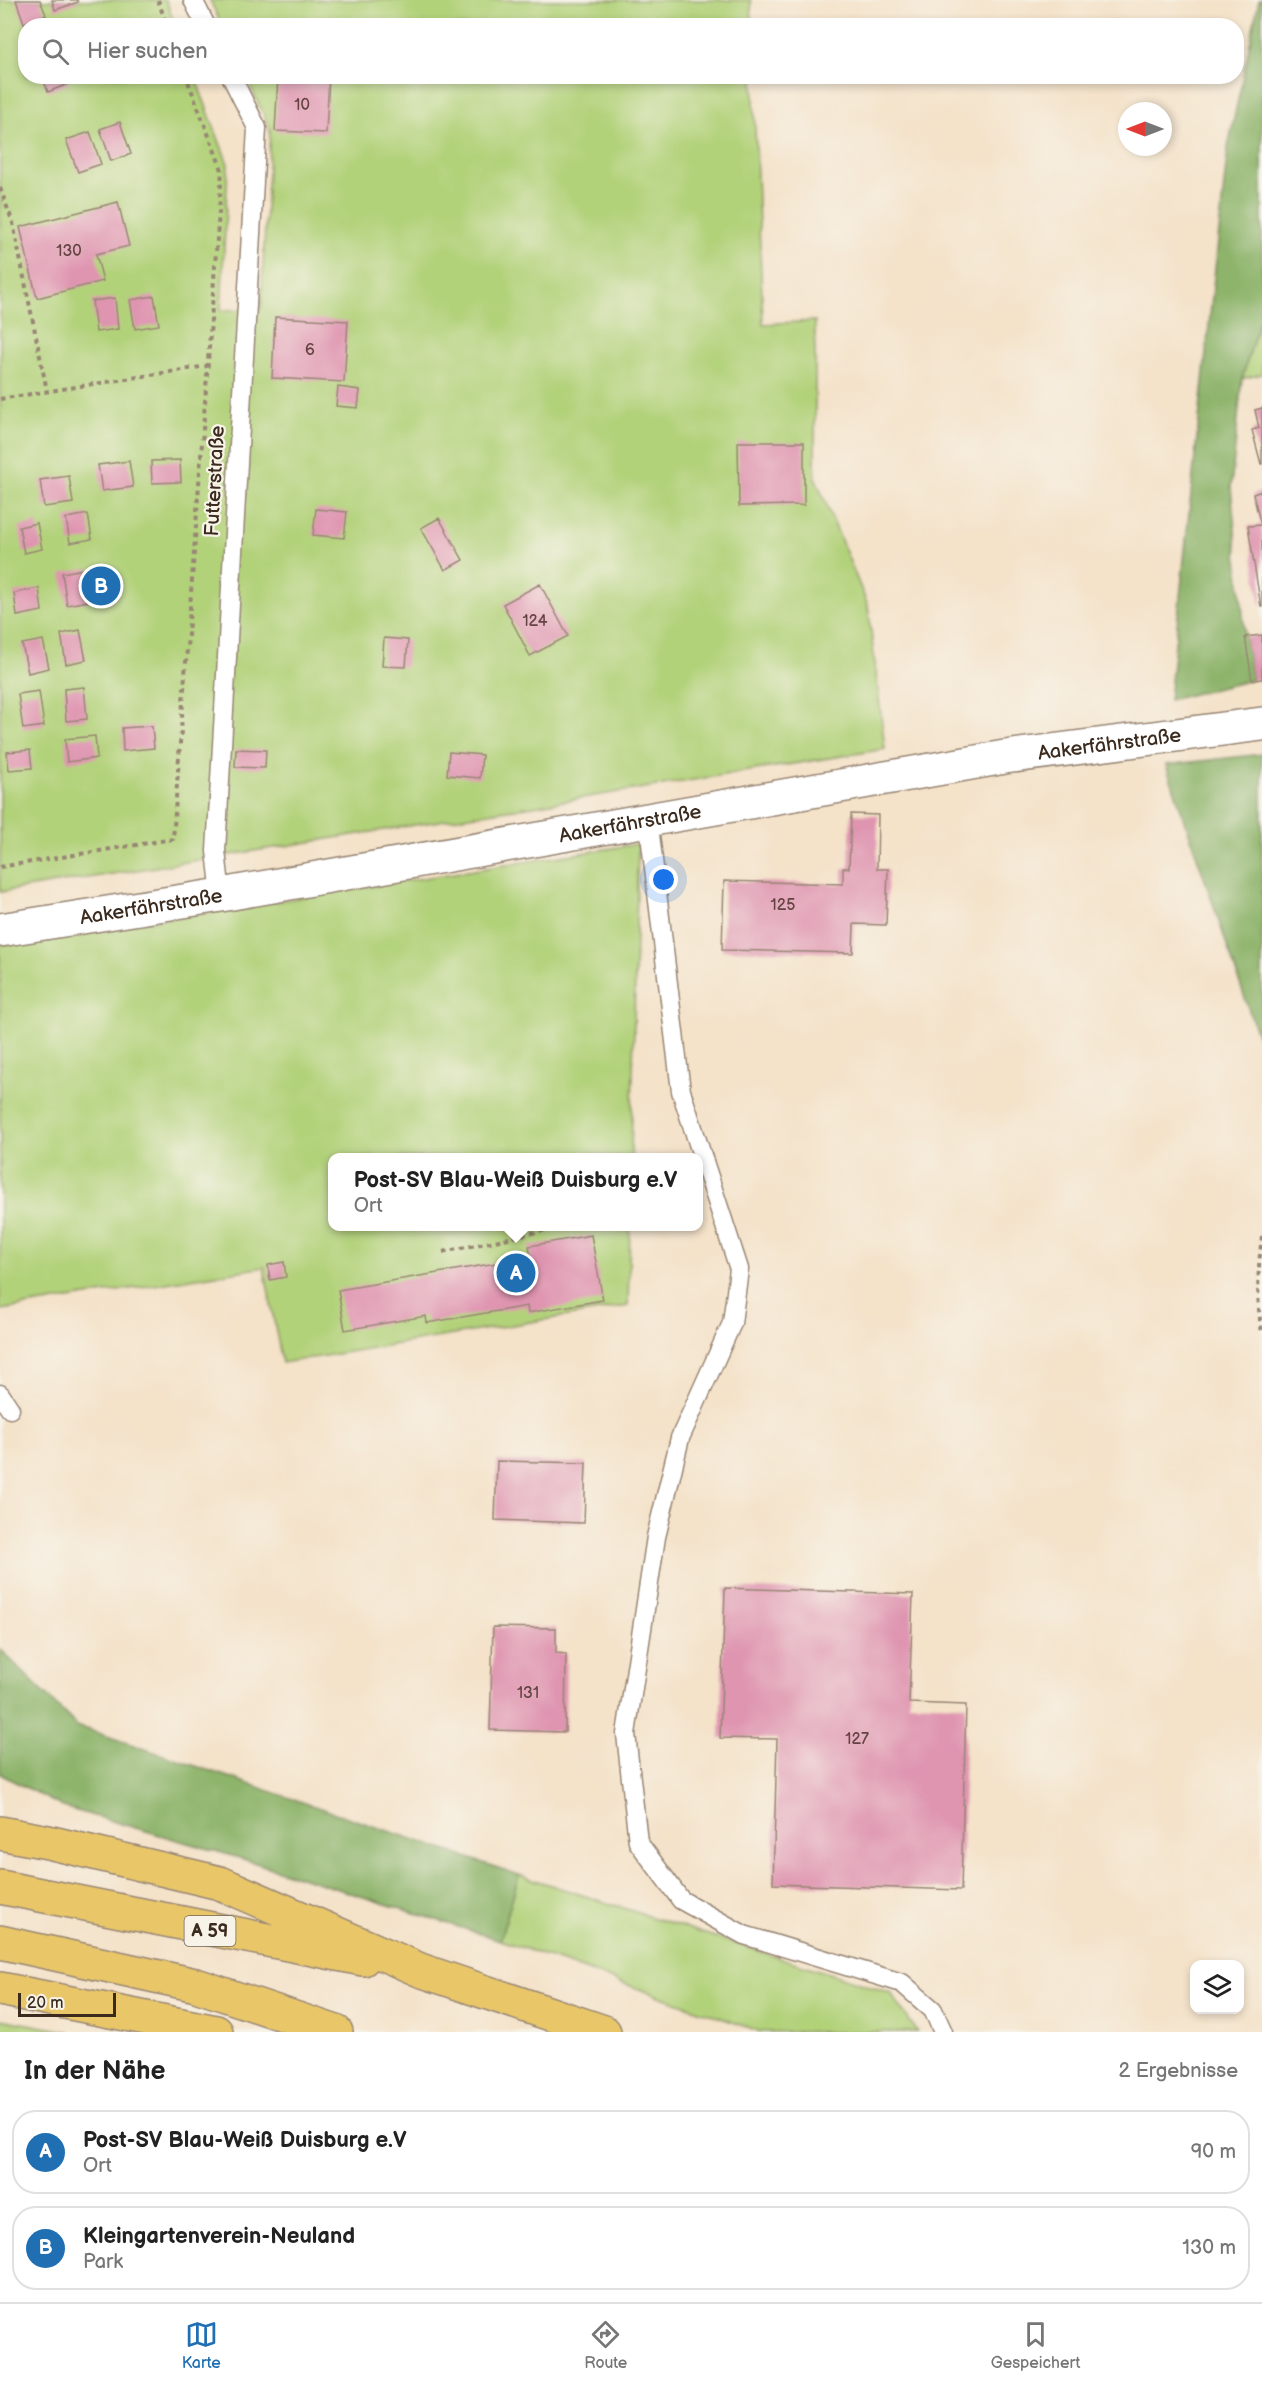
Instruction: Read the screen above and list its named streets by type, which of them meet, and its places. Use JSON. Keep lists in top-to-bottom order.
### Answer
{
  "streets": {
    "highway": ["A 59"],
    "street": ["Aakerfährstraße"],
    "lane": ["Futterstraße"]
  },
  "crossings": [
    ["Futterstraße", "Aakerfährstraße"]
  ],
  "house_numbers": [
    "10",
    "130",
    "6",
    "124",
    "125",
    "131",
    "127"
  ],
  "scale_bar": "20 m",
  "north": "left",
  "page": {
    "search": "Hier suchen",
    "pins": ["B", "A"],
    "popup": ["Post-SV Blau-Weiß Duisburg e.V", "Ort"],
    "scale": "20 m",
    "heading": ["In der Nähe", "2 Ergebnisse"],
    "list": [
      {
        "mark": "A",
        "name": "Post-SV Blau-Weiß Duisburg e.V",
        "note": "Ort",
        "value": "90 m"
      },
      {
        "mark": "B",
        "name": "Kleingartenverein-Neuland",
        "note": "Park",
        "value": "130 m"
      }
    ],
    "nav": ["Karte", "Route", "Gespeichert"]
  }
}
